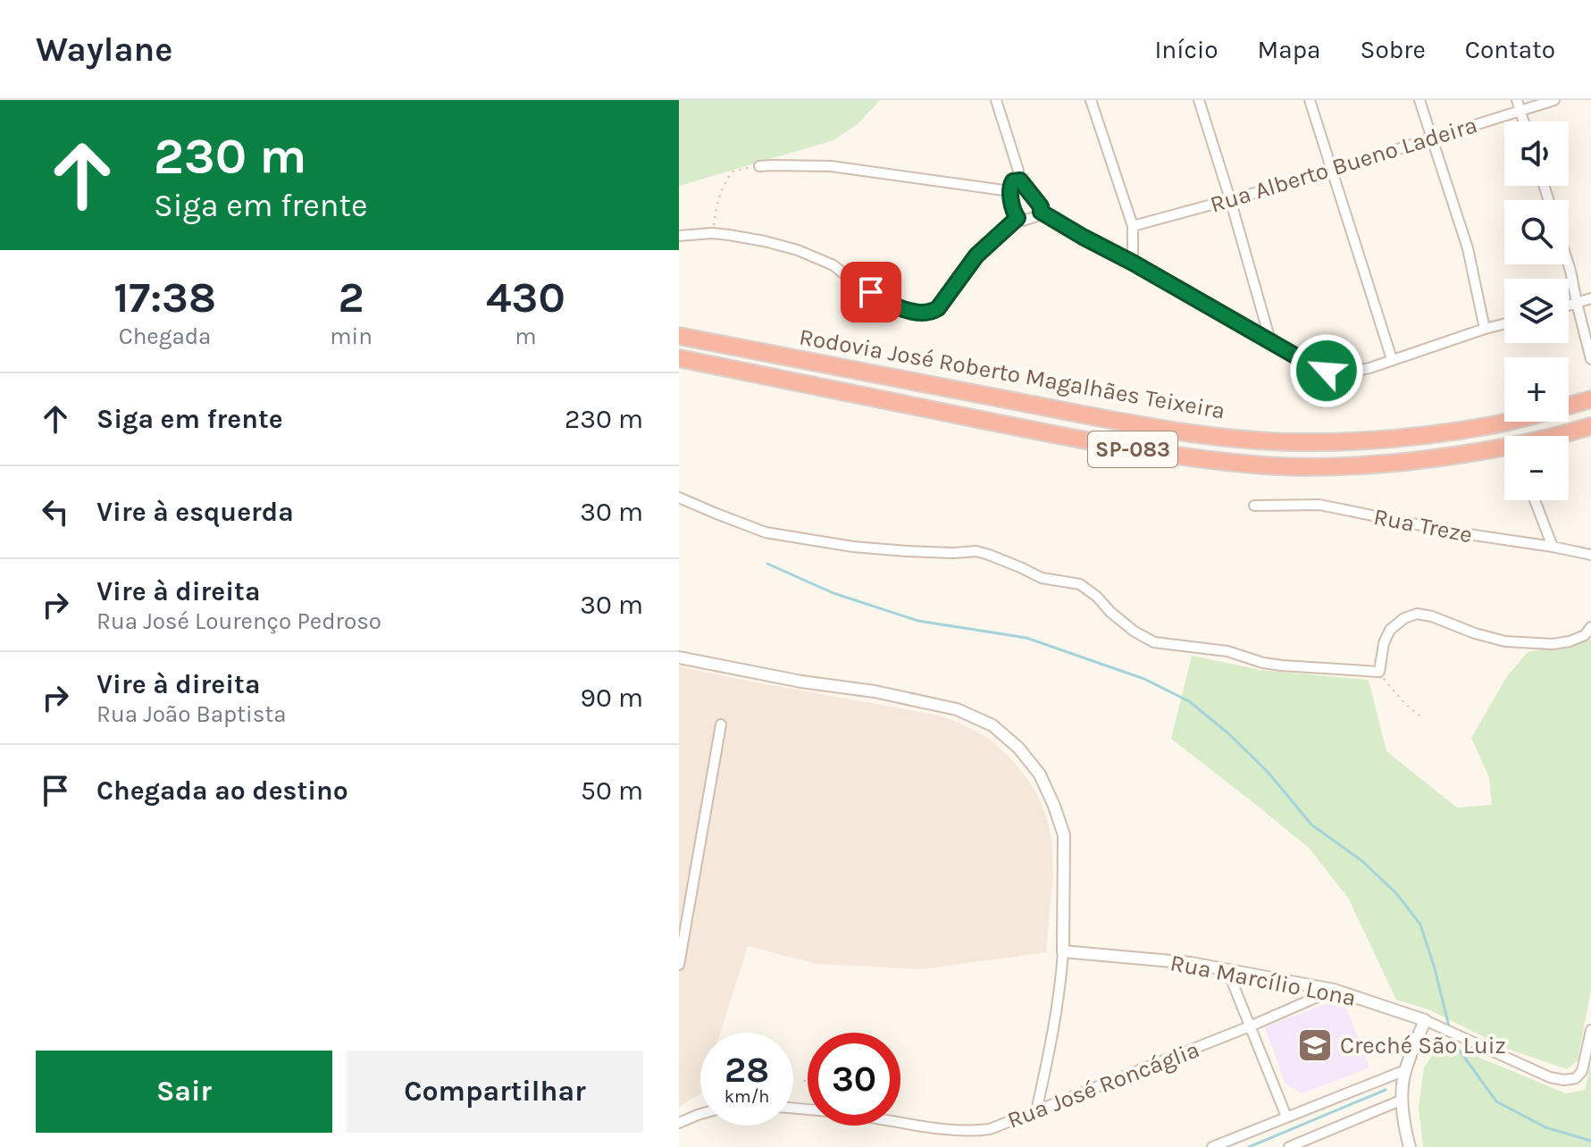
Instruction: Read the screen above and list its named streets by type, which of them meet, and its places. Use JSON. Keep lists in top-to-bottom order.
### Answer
{
  "streets": {
    "highway": ["Rodovia José Roberto Magalhães Teixeira", "SP-083"],
    "street": [
      "Rua Alberto Bueno Ladeira",
      "Rua Treze",
      "Rua Marcílio Lona",
      "Rua José Roncáglia"
    ]
  },
  "crossings": [
    ["Rua Marcílio Lona", "Rua José Roncáglia"]
  ],
  "places": {
    "school or university": ["Creché São Luiz"]
  },
  "page": {
    "header": "Waylane",
    "nav": [
      "Início",
      "Mapa",
      "Sobre",
      "Contato"
    ],
    "turn": ["230 m", "Siga em frente"],
    "map_buttons": ["+", "−"],
    "eta": [
      "17:38",
      "Chegada",
      "2",
      "min",
      "430",
      "m"
    ],
    "list": [
      {
        "name": "Siga em frente",
        "value": "230 m"
      },
      {
        "name": "Vire à esquerda",
        "value": "30 m"
      },
      {
        "name": "Vire à direita",
        "note": "Rua José Lourenço Pedroso",
        "value": "30 m"
      },
      {
        "name": "Vire à direita",
        "note": "Rua João Baptista",
        "value": "90 m"
      },
      {
        "name": "Chegada ao destino",
        "value": "50 m"
      }
    ],
    "speed": "28 km/h",
    "limit": "30",
    "buttons": ["Sair", "Compartilhar"]
  }
}
